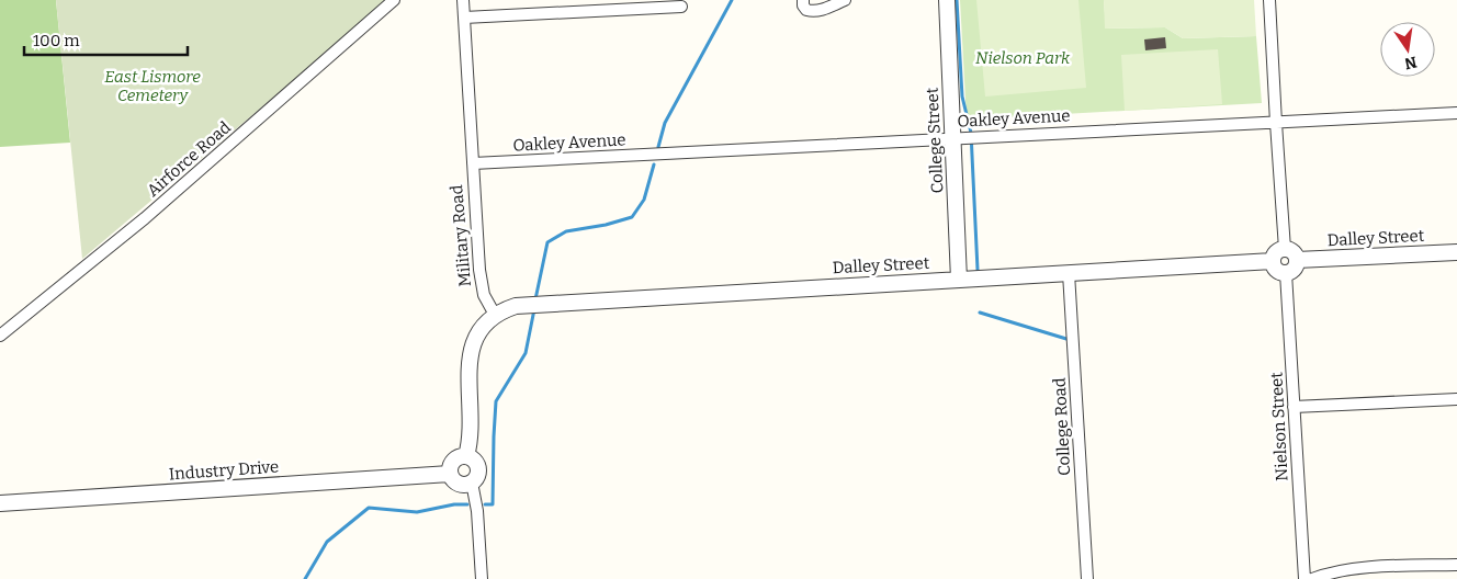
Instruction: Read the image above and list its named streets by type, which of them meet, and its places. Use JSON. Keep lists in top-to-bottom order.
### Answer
{
  "streets": {
    "street": [
      "Oakley Avenue",
      "College Street",
      "Airforce Road",
      "Military Road",
      "Dalley Street",
      "College Road",
      "Nielson Street",
      "Industry Drive"
    ]
  },
  "crossings": [
    ["Oakley Avenue", "College Street"],
    ["Oakley Avenue", "Military Road"],
    ["College Street", "Dalley Street"],
    ["Military Road", "Dalley Street"],
    ["Dalley Street", "College Road"],
    ["Dalley Street", "Nielson Street"]
  ],
  "parks": ["Nielson Park", "East Lismore Cemetery"],
  "scale_bar": "100 m",
  "north": "bottom"
}
